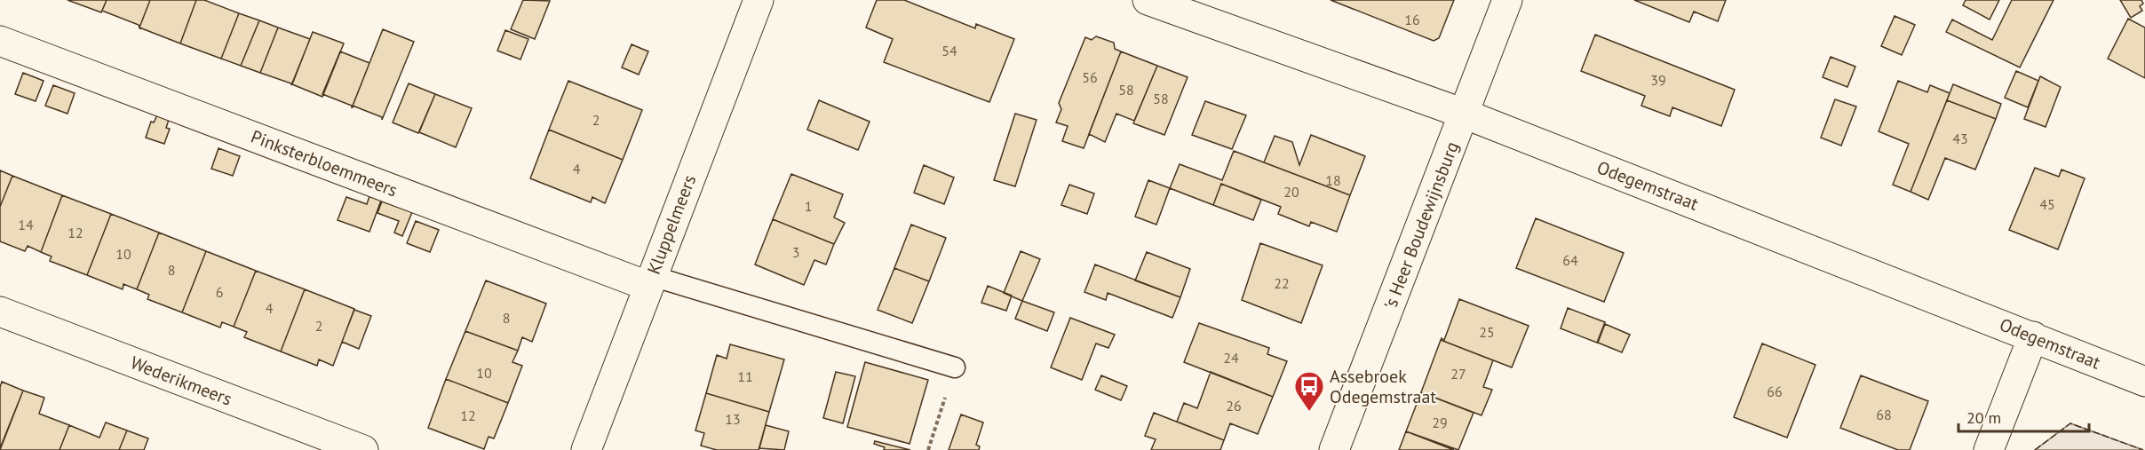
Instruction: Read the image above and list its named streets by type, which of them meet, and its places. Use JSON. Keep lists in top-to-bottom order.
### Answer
{
  "streets": {
    "street": [
      "Pinksterbloemmeers",
      "Odegemstraat",
      "Kluppelmeers",
      "'s Heer Boudewijnsburg",
      "Wederikmeers"
    ]
  },
  "crossings": [
    ["Pinksterbloemmeers", "Kluppelmeers"],
    ["Odegemstraat", "'s Heer Boudewijnsburg"]
  ],
  "places": {
    "bus stop": ["Assebroek Odegemstraat"]
  },
  "house_numbers": [
    "16",
    "54",
    "56",
    "39",
    "58",
    "58",
    "2",
    "43",
    "4",
    "18",
    "20",
    "45",
    "1",
    "14",
    "12",
    "3",
    "10",
    "64",
    "8",
    "22",
    "6",
    "4",
    "8",
    "2",
    "25",
    "24",
    "10",
    "27",
    "11",
    "66",
    "26",
    "68",
    "12",
    "13",
    "29"
  ],
  "scale_bar": "20 m"
}
